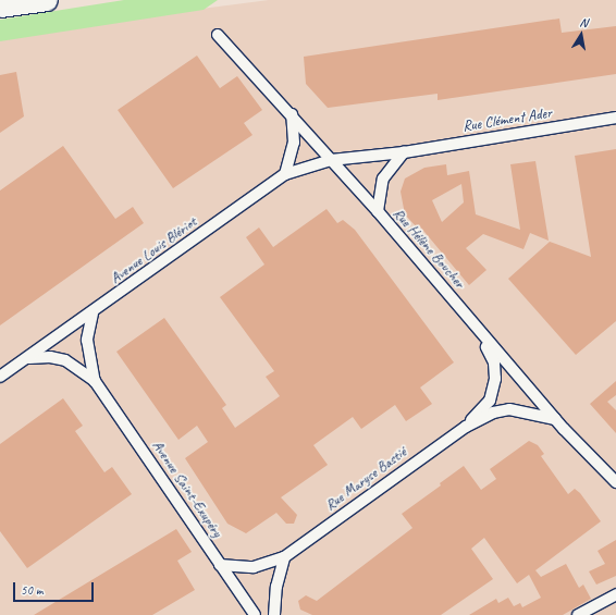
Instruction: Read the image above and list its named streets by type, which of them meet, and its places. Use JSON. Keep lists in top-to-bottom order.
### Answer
{
  "streets": {
    "street": [
      "Rue Clément Ader",
      "Rue Hélène Boucher",
      "Avenue Louis Blériot",
      "Rue Maryse Bastié",
      "Avenue Saint-Exupéry"
    ]
  },
  "crossings": [
    ["Rue Clément Ader", "Rue Hélène Boucher"],
    ["Rue Clément Ader", "Avenue Louis Blériot"],
    ["Rue Hélène Boucher", "Avenue Louis Blériot"],
    ["Rue Hélène Boucher", "Rue Maryse Bastié"],
    ["Avenue Louis Blériot", "Avenue Saint-Exupéry"],
    ["Rue Maryse Bastié", "Avenue Saint-Exupéry"]
  ],
  "scale_bar": "50 m",
  "north": "top"
}
